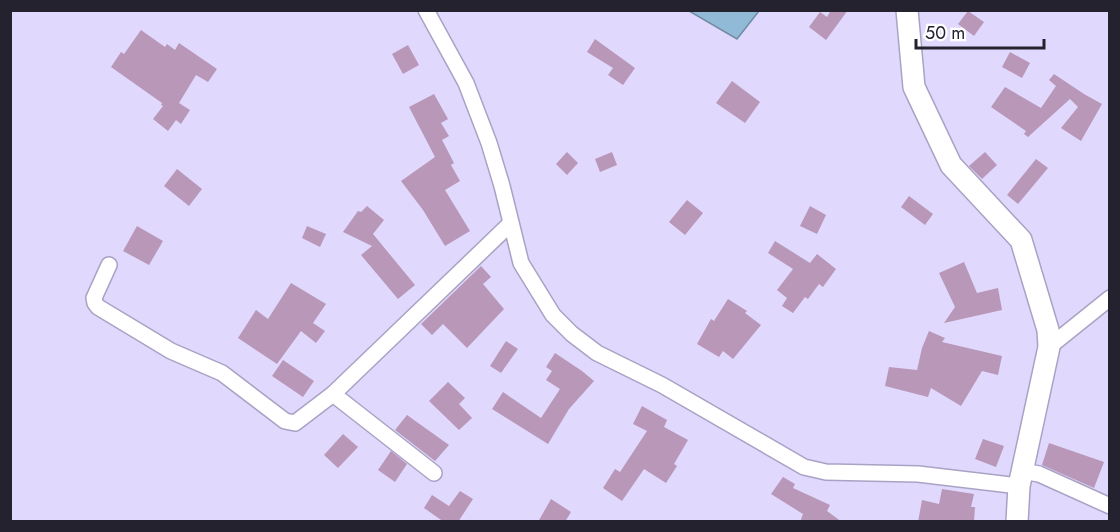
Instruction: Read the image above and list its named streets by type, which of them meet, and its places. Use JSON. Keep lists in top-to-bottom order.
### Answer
{
  "scale_bar": "50 m"
}
